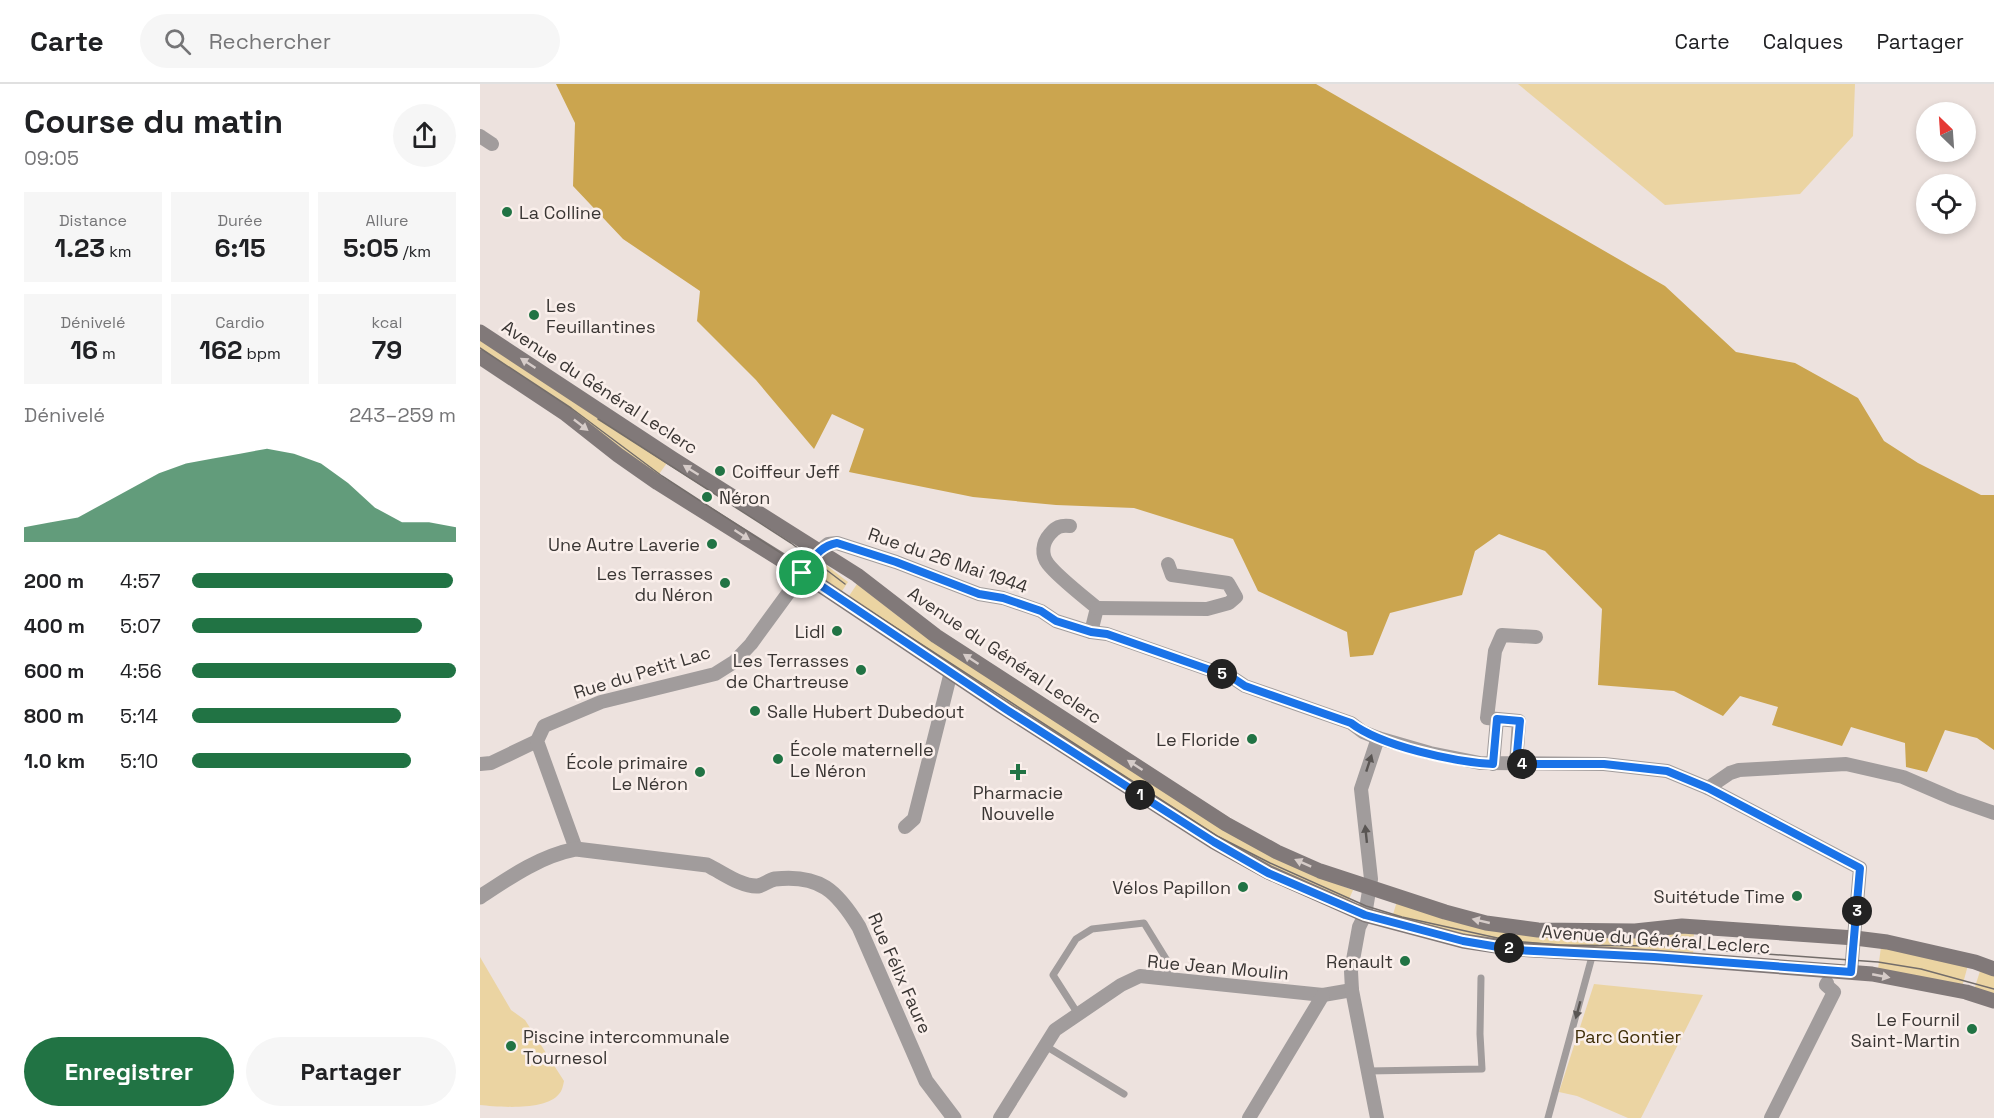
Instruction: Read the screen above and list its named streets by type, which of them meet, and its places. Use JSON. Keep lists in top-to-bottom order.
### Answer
{
  "streets": {
    "main road": ["Avenue du Général Leclerc"],
    "street": [
      "Rue du 26 Mai 1944",
      "Rue du Petit Lac",
      "Rue Jean Moulin",
      "Rue Félix Faure"
    ]
  },
  "crossings": [
    ["Avenue du Général Leclerc", "Rue du 26 Mai 1944"],
    ["Avenue du Général Leclerc", "Rue du Petit Lac"]
  ],
  "parks": ["Parc Gontier"],
  "places": {
    "other": [
      "La Colline",
      "Les Feuillantines",
      "Coiffeur Jeff",
      "Néron",
      "Une Autre Laverie",
      "Les Terrasses du Néron",
      "Lidl",
      "Les Terrasses de Chartreuse",
      "Salle Hubert Dubedout",
      "Le Floride",
      "École maternelle Le Néron",
      "École primaire Le Néron",
      "Vélos Papillon",
      "Suitétude Time",
      "Renault",
      "Le Fournil Saint-Martin",
      "Piscine intercommunale Tournesol"
    ],
    "health": ["Pharmacie Nouvelle"]
  },
  "north": "top left",
  "page": {
    "header": "Carte",
    "search": "Rechercher",
    "nav": ["Carte", "Calques", "Partager"],
    "heading": ["Course du matin", "09:05"],
    "stats": [
      ["Distance", "1.23 km"],
      ["Durée", "6:15"],
      ["Allure", "5:05 /km"],
      ["Dénivelé", "16 m"],
      ["Cardio", "162 bpm"],
      ["kcal", "79"]
    ],
    "chart": ["Dénivelé", "243–259 m"],
    "list": [
      {
        "name": "200 m",
        "note": "4:57"
      },
      {
        "name": "400 m",
        "note": "5:07"
      },
      {
        "name": "600 m",
        "note": "4:56"
      },
      {
        "name": "800 m",
        "note": "5:14"
      },
      {
        "name": "1.0 km",
        "note": "5:10"
      }
    ],
    "pins": [
      "5",
      "4",
      "1",
      "3",
      "2"
    ],
    "buttons": ["Enregistrer", "Partager"]
  }
}
